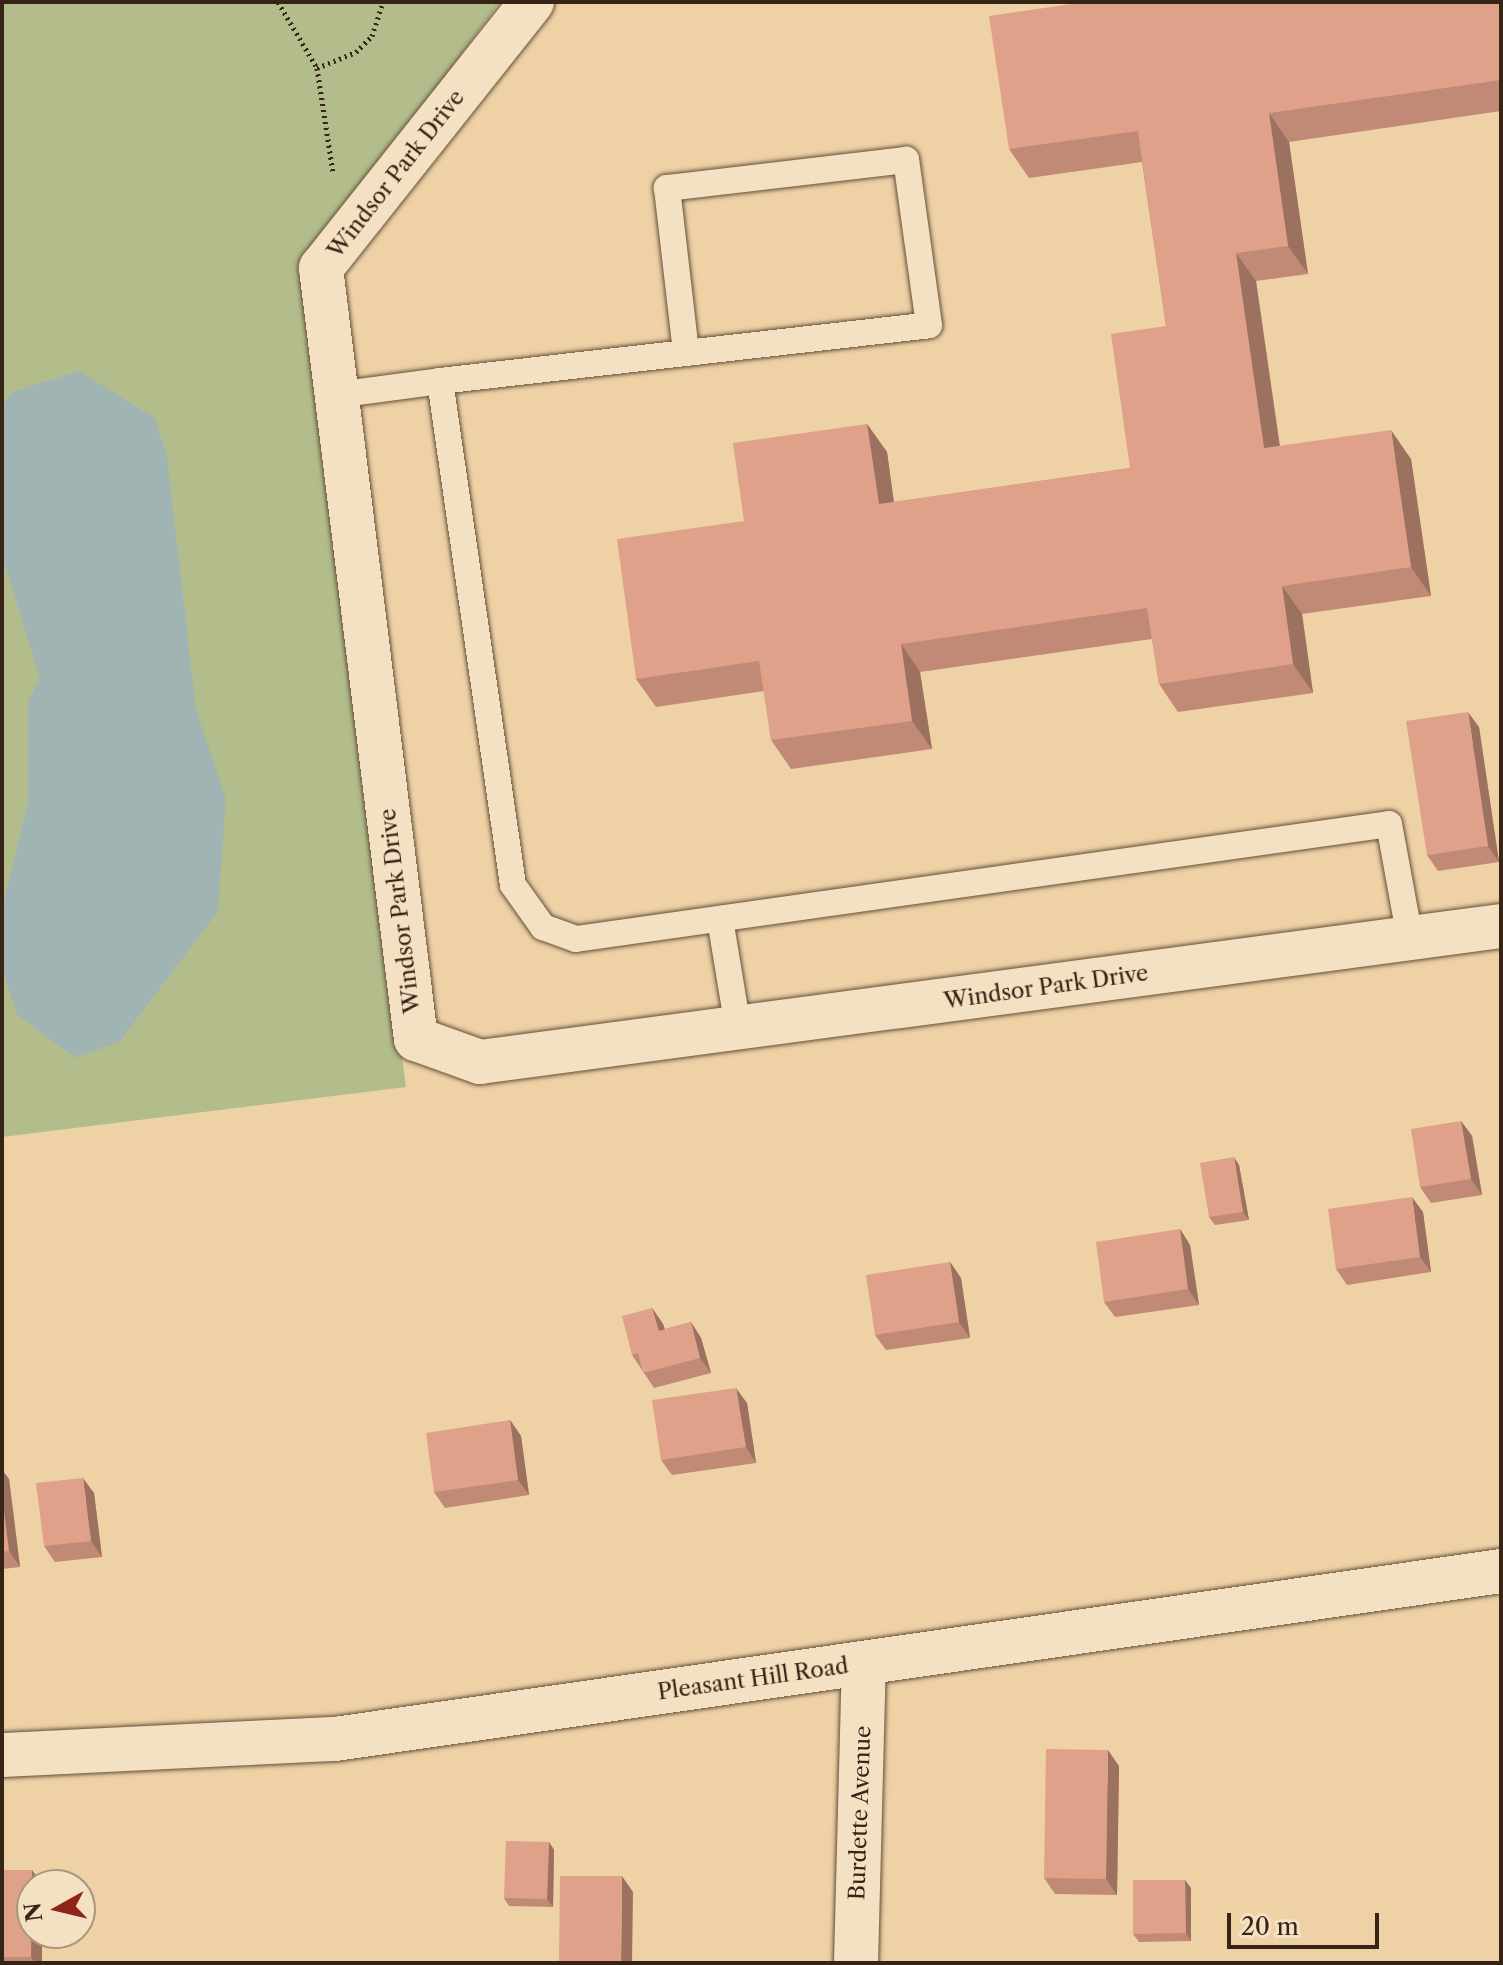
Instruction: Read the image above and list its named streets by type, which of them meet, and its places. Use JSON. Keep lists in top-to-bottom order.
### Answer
{
  "streets": {
    "street": ["Windsor Park Drive", "Pleasant Hill Road", "Burdette Avenue"]
  },
  "crossings": [
    ["Pleasant Hill Road", "Burdette Avenue"]
  ],
  "scale_bar": "20 m",
  "north": "left"
}
